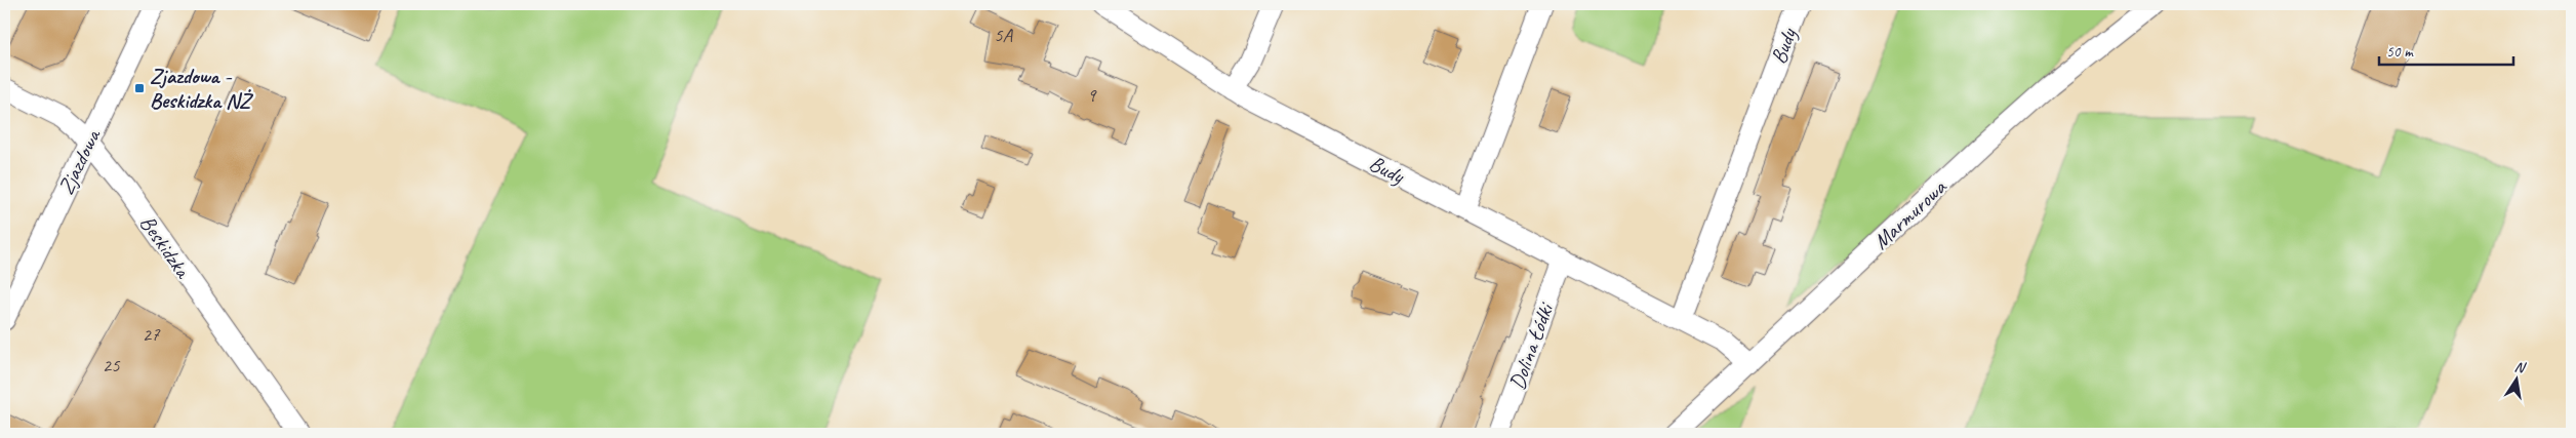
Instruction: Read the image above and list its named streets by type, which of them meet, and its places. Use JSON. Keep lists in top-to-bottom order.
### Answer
{
  "streets": {
    "street": [
      "Budy",
      "Zjazdowa",
      "Marmurowa",
      "Beskidzka",
      "Dolina Łódki"
    ]
  },
  "crossings": [
    ["Budy", "Marmurowa"],
    ["Budy", "Dolina Łódki"],
    ["Zjazdowa", "Beskidzka"]
  ],
  "places": {
    "transit": ["Zjazdowa - Beskidzka NŻ"]
  },
  "house_numbers": [
    "5A",
    "9",
    "27",
    "25"
  ],
  "scale_bar": "50 m",
  "north": "top"
}
